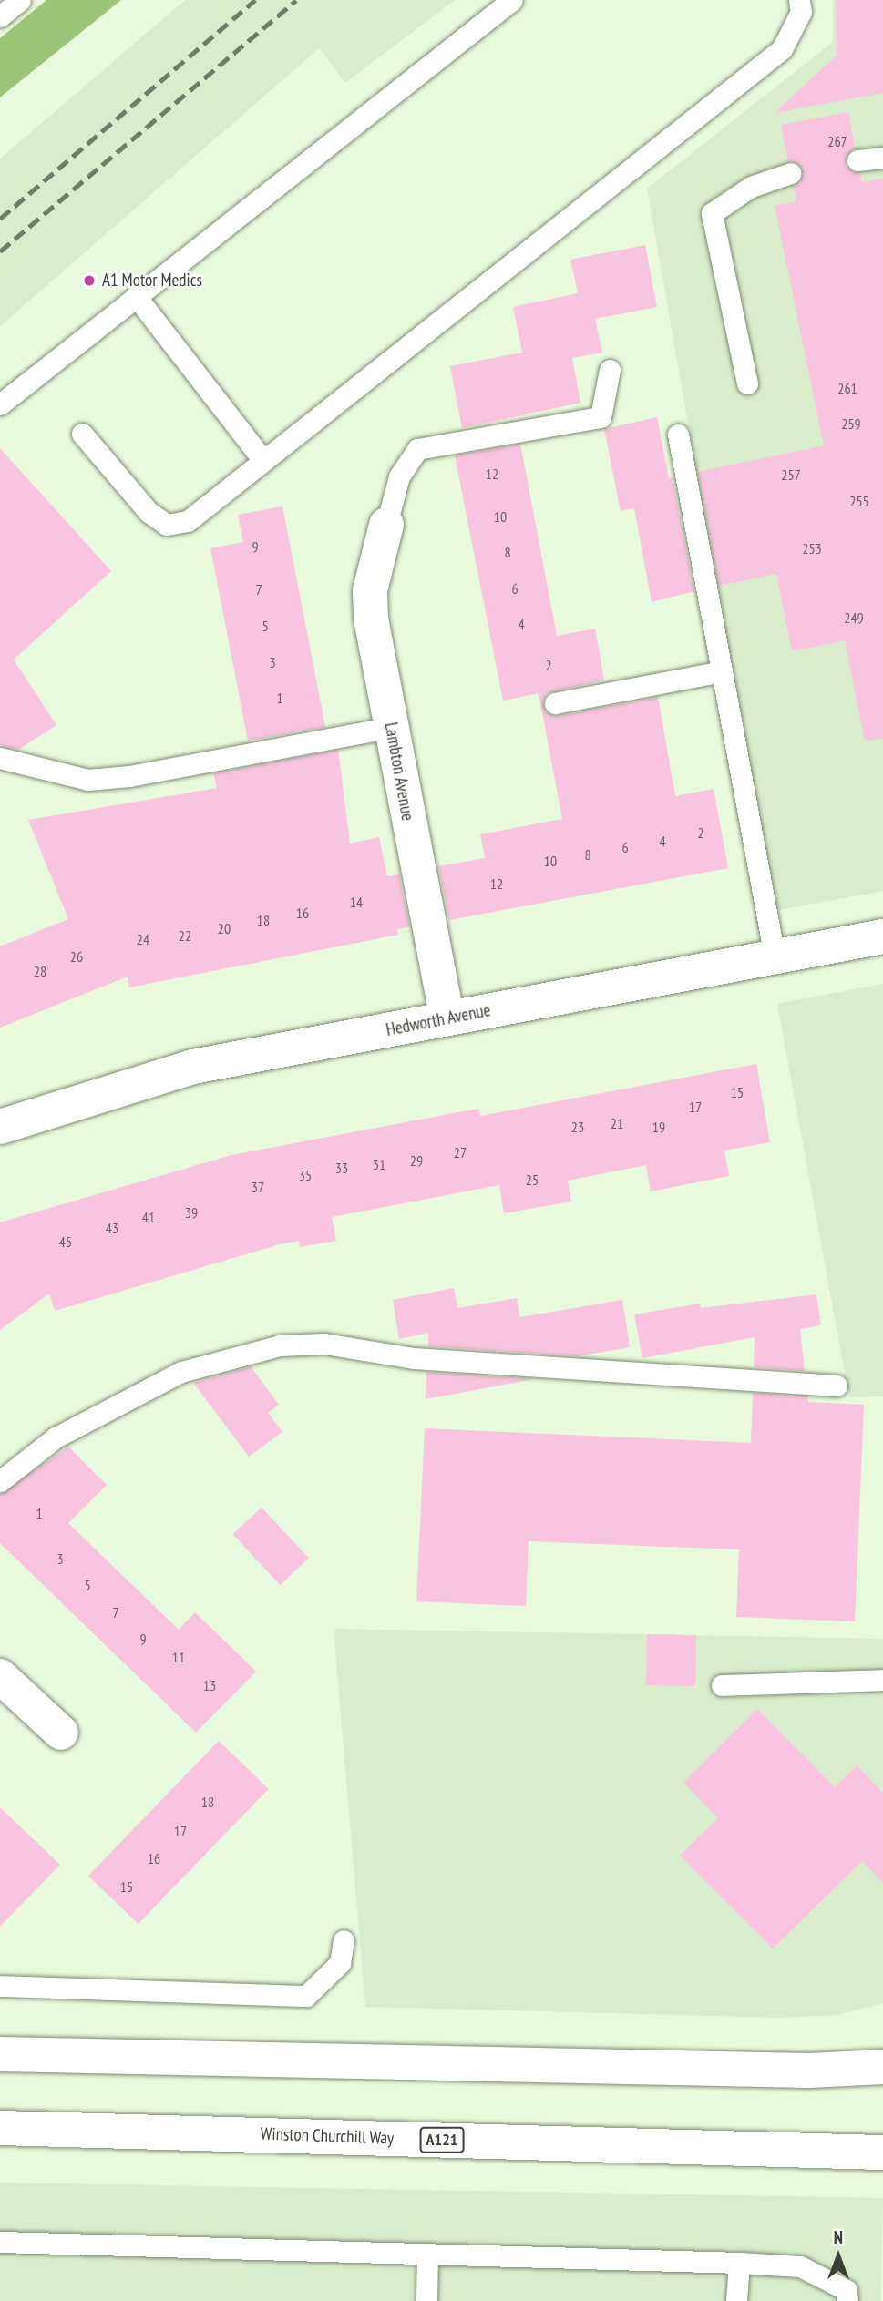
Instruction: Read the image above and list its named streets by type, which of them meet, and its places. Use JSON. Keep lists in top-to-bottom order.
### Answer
{
  "streets": {
    "main road": [
      "Lambton Avenue",
      "Hedworth Avenue",
      "Winston Churchill Way",
      "A121"
    ]
  },
  "crossings": [
    ["Lambton Avenue", "Hedworth Avenue"]
  ],
  "places": ["A1 Motor Medics"],
  "house_numbers": [
    "267",
    "261",
    "259",
    "12",
    "257",
    "255",
    "10",
    "9",
    "253",
    "8",
    "6",
    "7",
    "249",
    "4",
    "5",
    "3",
    "2",
    "1",
    "2",
    "4",
    "6",
    "8",
    "10",
    "12",
    "14",
    "16",
    "18",
    "20",
    "22",
    "24",
    "26",
    "28",
    "15",
    "17",
    "21",
    "23",
    "19",
    "27",
    "29",
    "31",
    "33",
    "35",
    "25",
    "37",
    "39",
    "41",
    "43",
    "45",
    "1",
    "3",
    "5",
    "7",
    "9",
    "11",
    "13",
    "18",
    "17",
    "16",
    "15"
  ],
  "north": "top"
}
